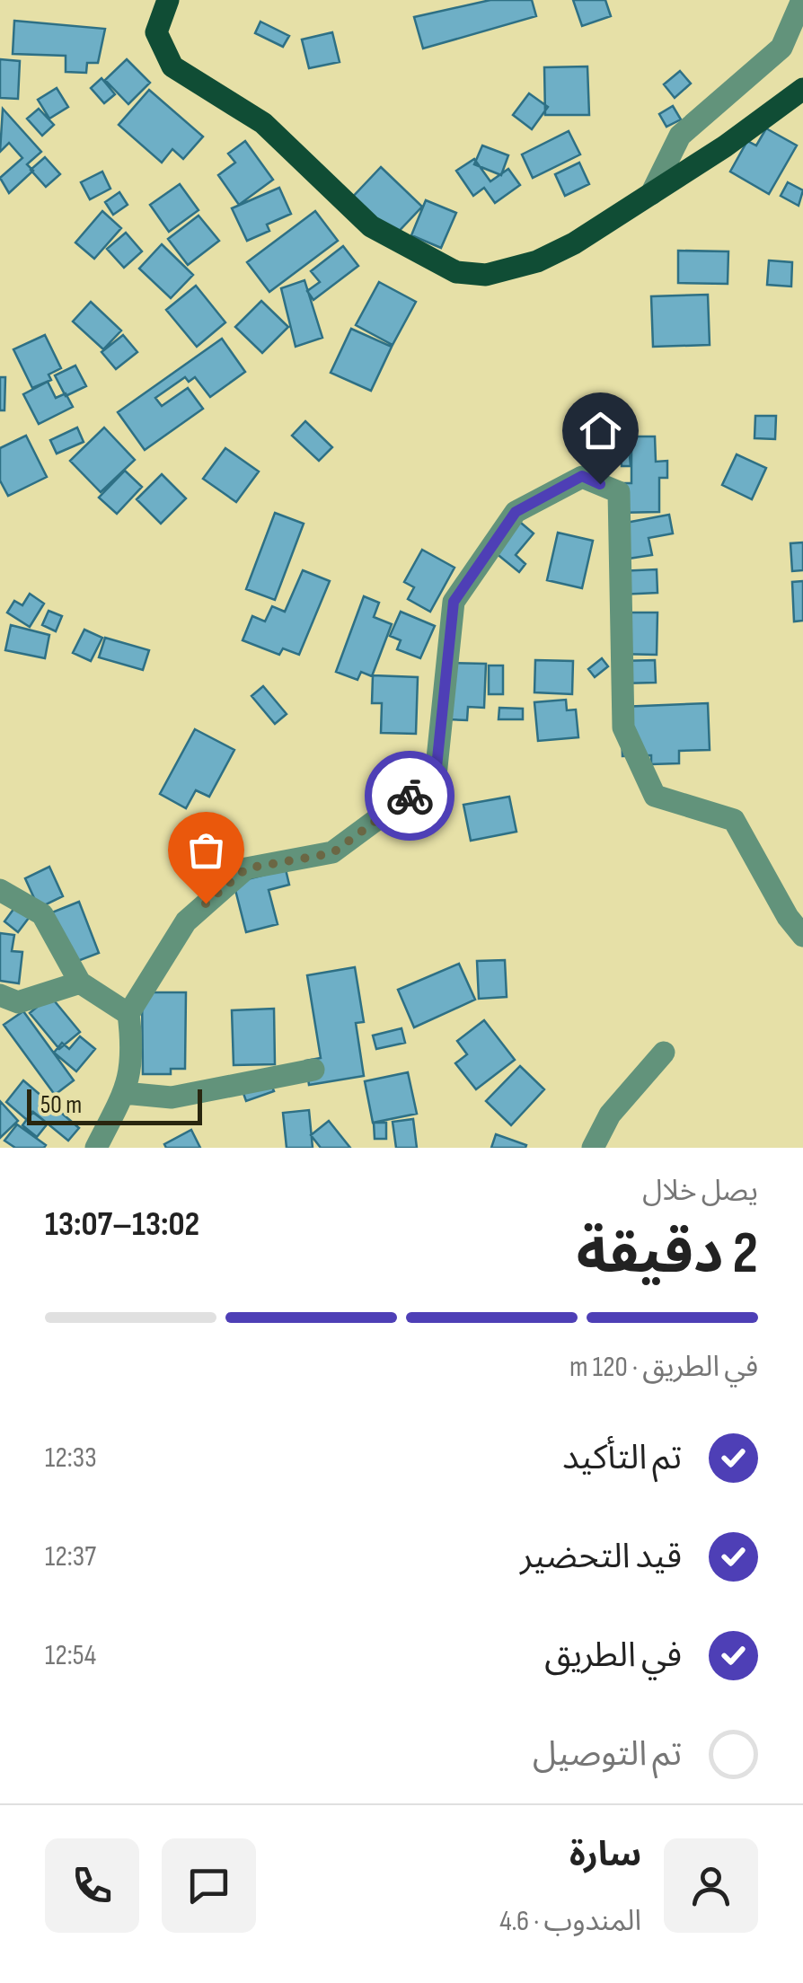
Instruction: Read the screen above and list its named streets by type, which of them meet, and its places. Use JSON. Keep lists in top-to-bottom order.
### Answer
{
  "scale_bar": "50 m",
  "page": {
    "scale": "50 m",
    "heading": ["2 دقيقة", "يصل خلال", "13:02–13:07"],
    "panel": ["سارة", "المندوب · 4.6"],
    "bar": "في الطريق · 120 m",
    "list": [
      ["تم التأكيد", "12:33"],
      ["قيد التحضير", "12:37"],
      ["في الطريق", "12:54"],
      "تم التوصيل"
    ]
  }
}
